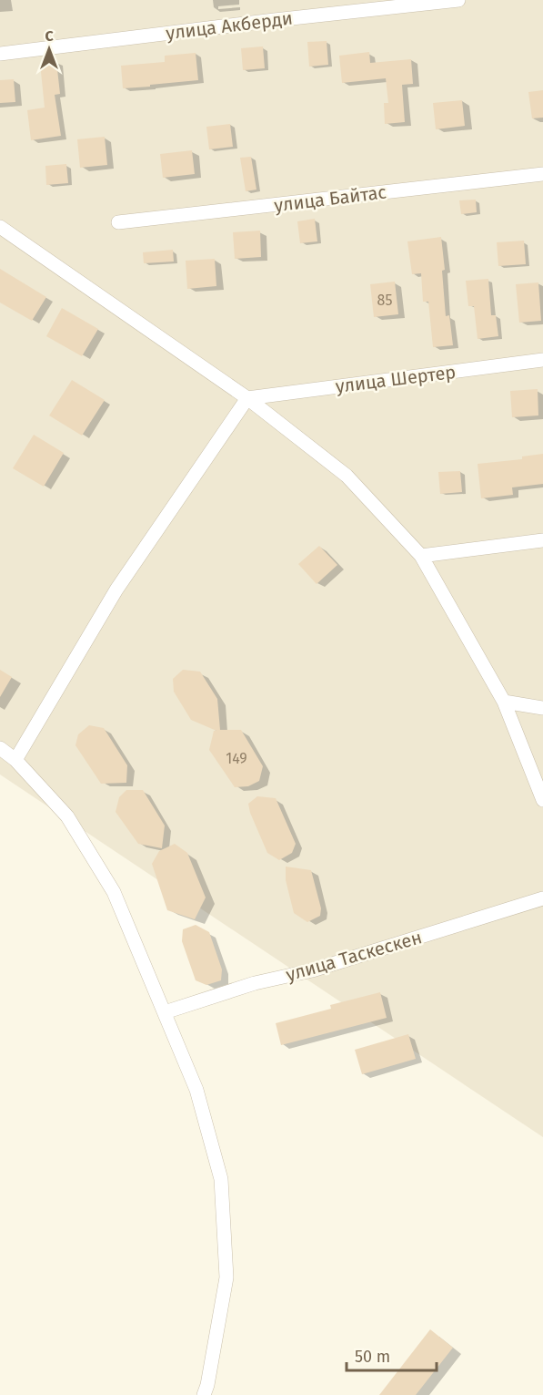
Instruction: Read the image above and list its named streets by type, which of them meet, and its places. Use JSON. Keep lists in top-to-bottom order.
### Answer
{
  "streets": {
    "street": [
      "улица Акберди",
      "улица Байтас",
      "улица Шертер",
      "улица Таскескен"
    ]
  },
  "house_numbers": ["85", "149"],
  "scale_bar": "50 m",
  "north": "top"
}
